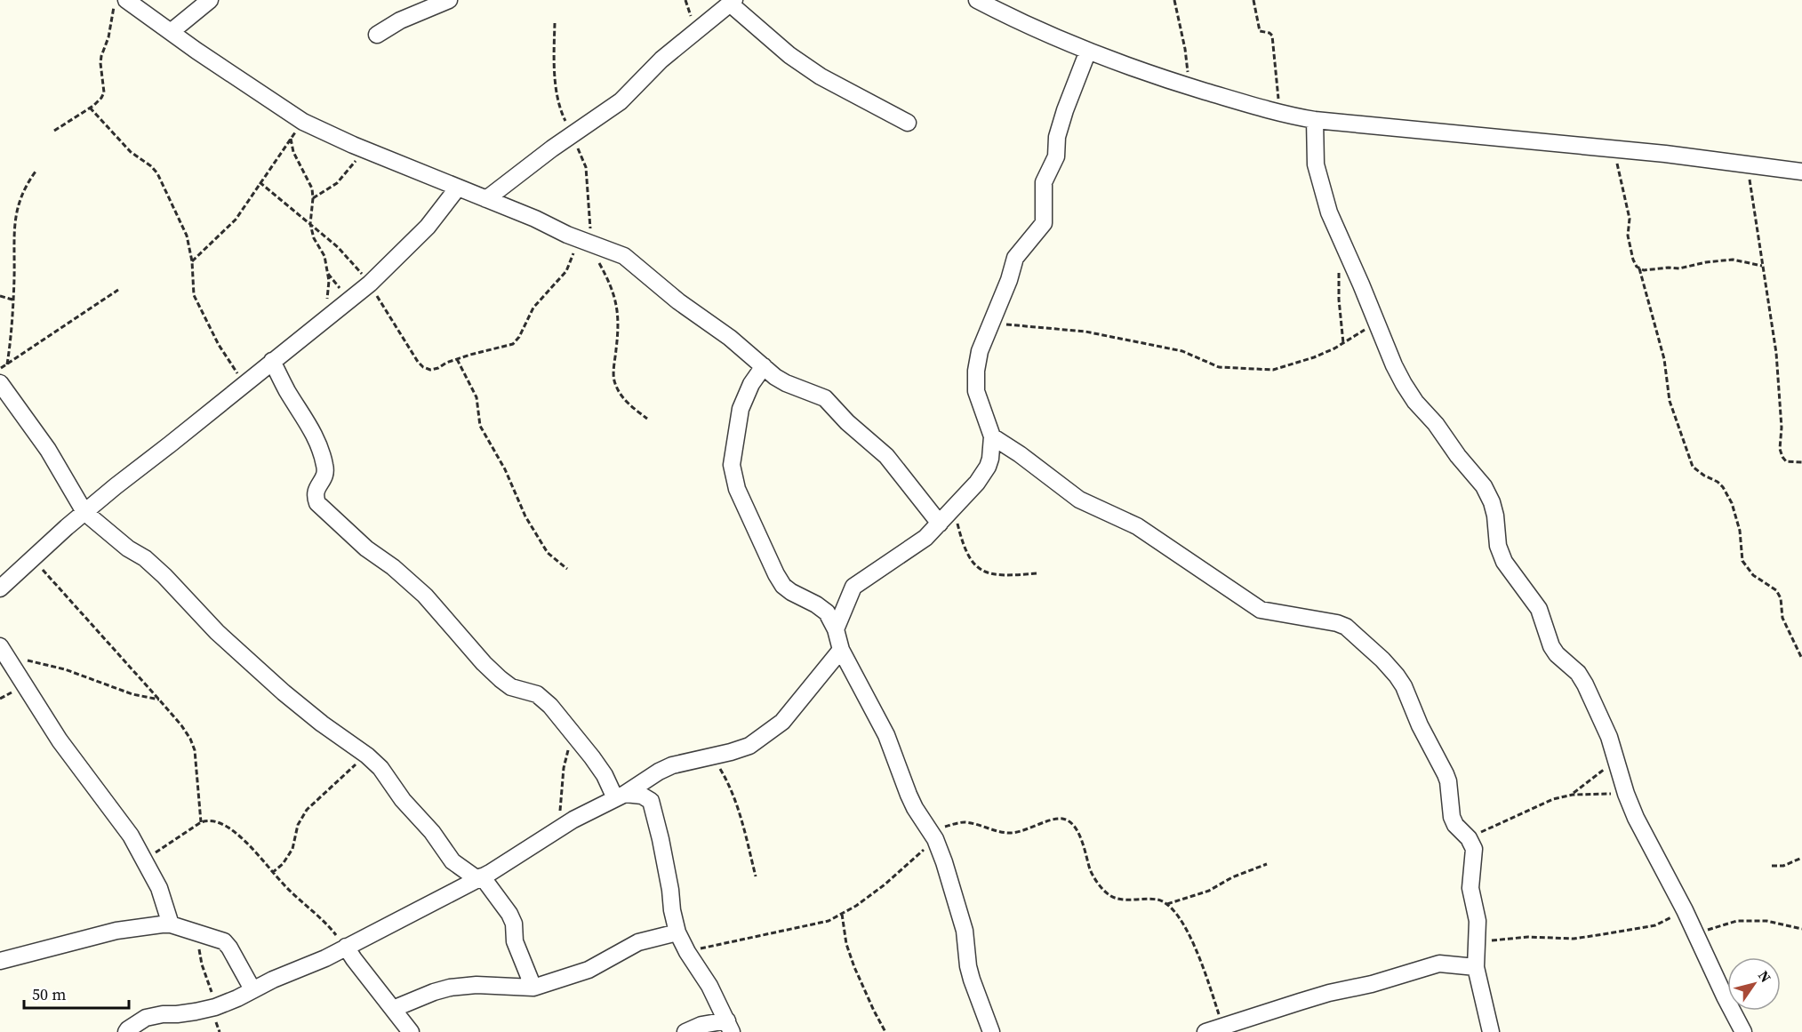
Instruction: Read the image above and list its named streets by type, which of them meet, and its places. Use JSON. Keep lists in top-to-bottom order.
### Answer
{
  "scale_bar": "50 m",
  "north": "top right"
}
